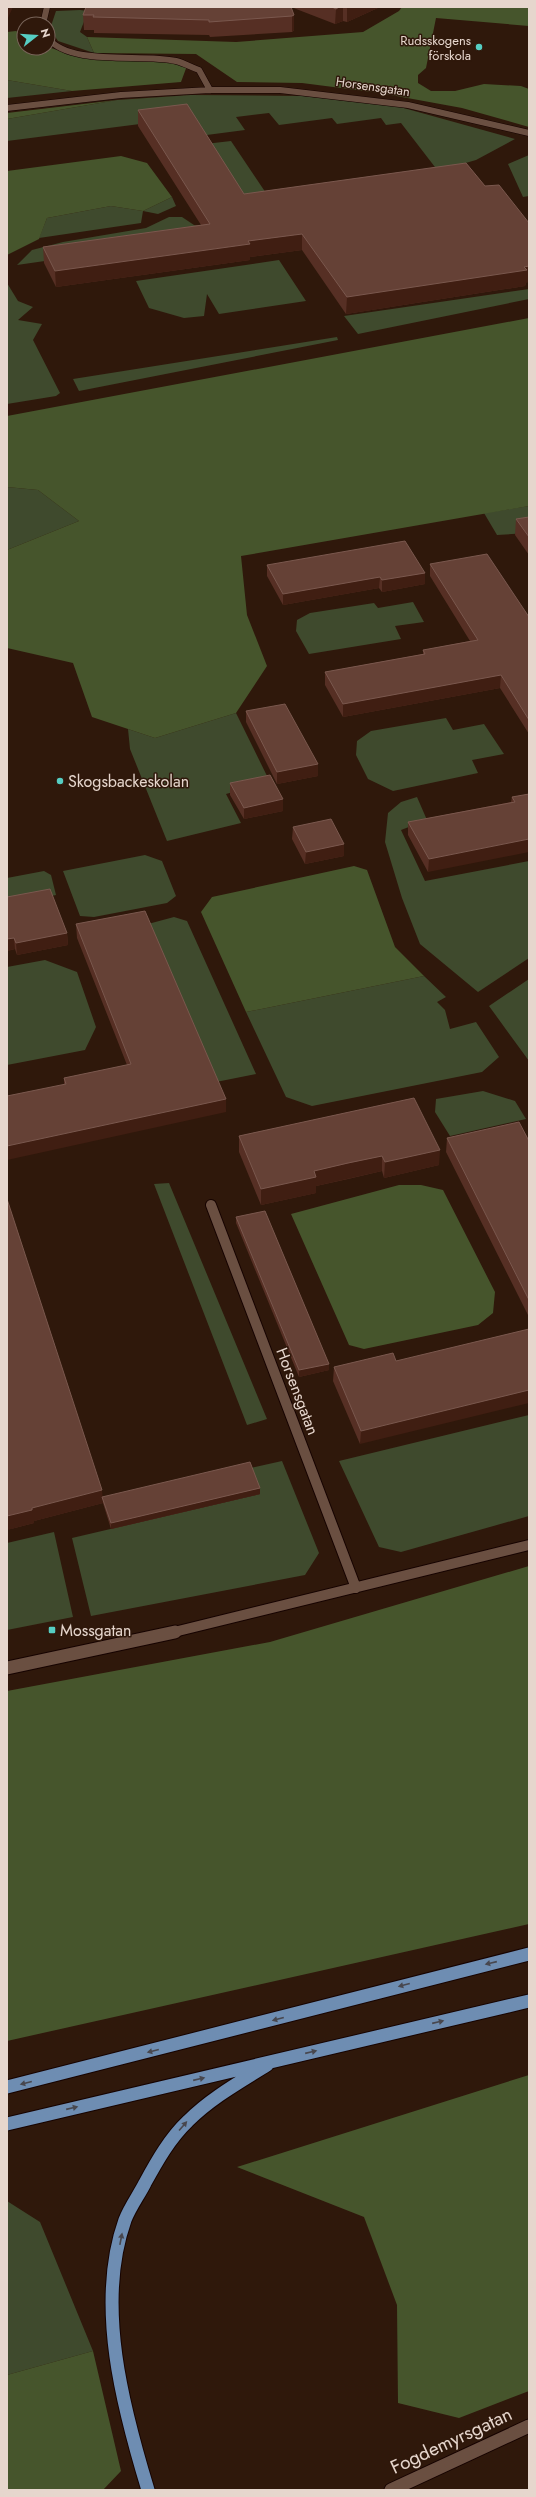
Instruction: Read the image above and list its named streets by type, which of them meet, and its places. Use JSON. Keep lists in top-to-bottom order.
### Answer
{
  "streets": {
    "street": ["Horsensgatan", "Fogdemyrsgatan"]
  },
  "places": {
    "other": ["Rudsskogens förskola", "Skogsbackeskolan"],
    "transit": ["Mossgatan"]
  },
  "north": "right"
}
